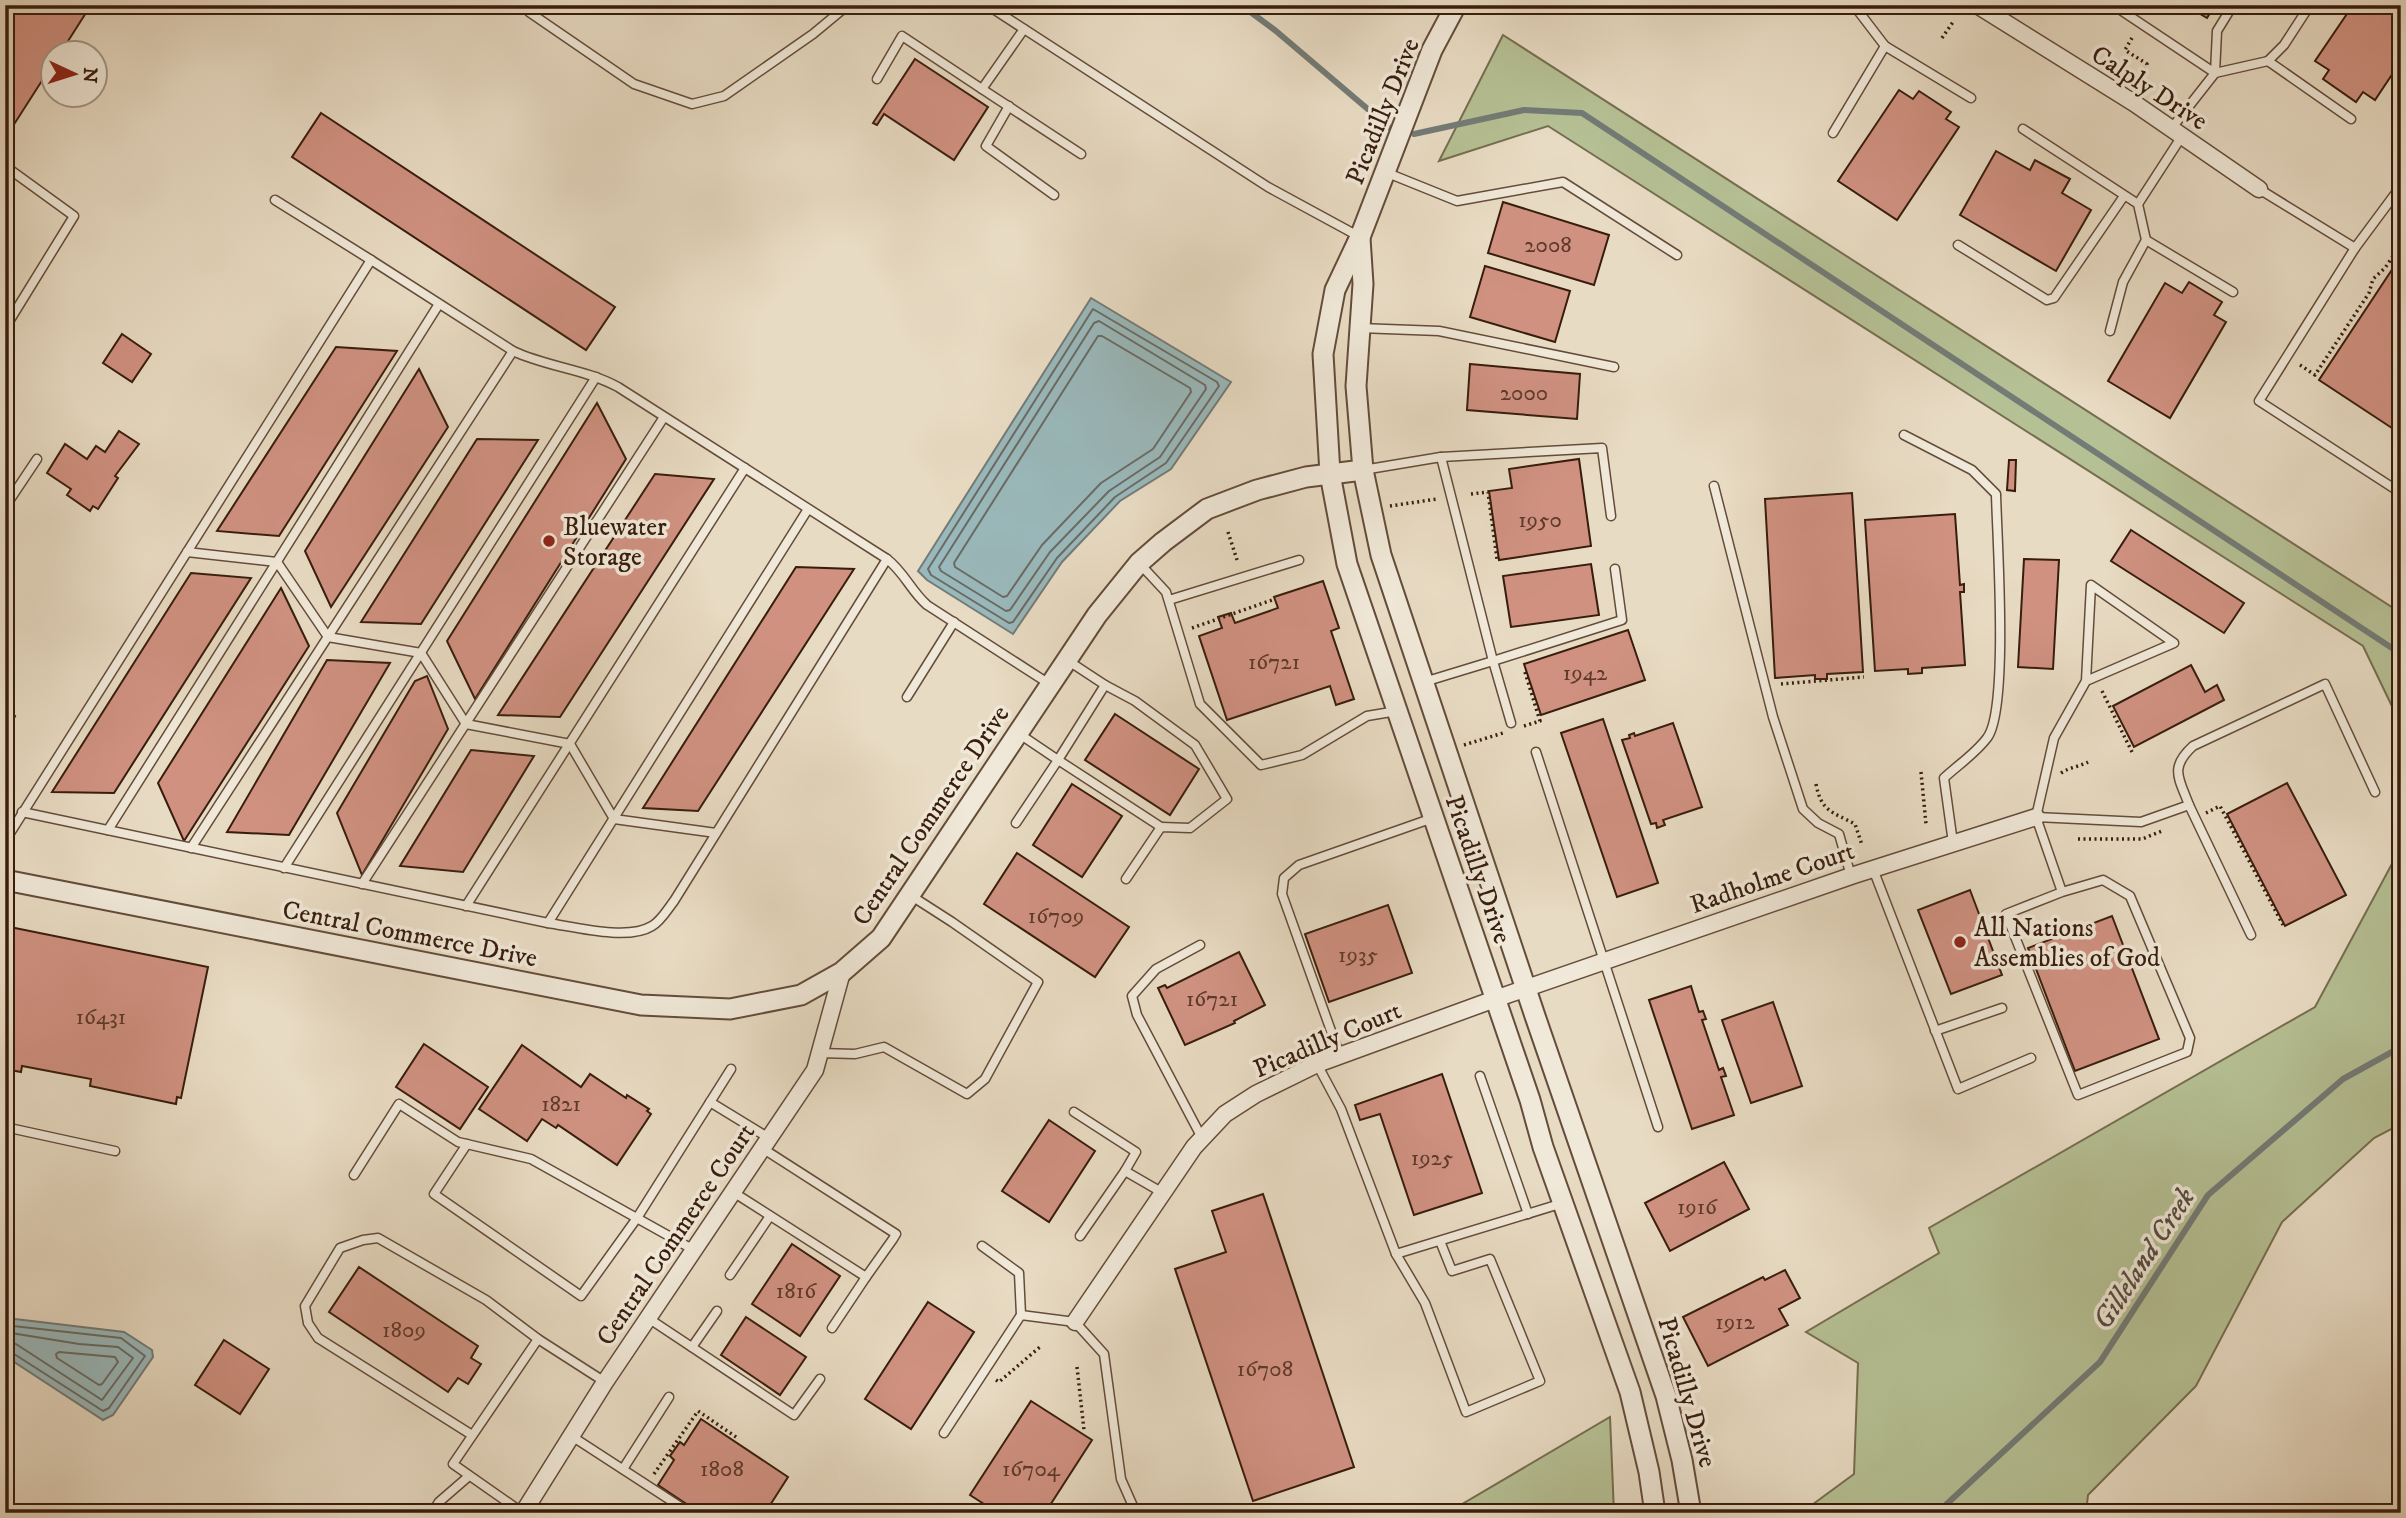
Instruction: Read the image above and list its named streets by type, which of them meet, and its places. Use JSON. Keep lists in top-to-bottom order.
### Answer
{
  "streets": {
    "street": [
      "Calply Drive",
      "Picadilly Drive",
      "Central Commerce Drive",
      "Radholme Court",
      "Picadilly Court",
      "Central Commerce Court"
    ]
  },
  "crossings": [
    ["Picadilly Drive", "Central Commerce Drive"],
    ["Picadilly Drive", "Radholme Court"],
    ["Picadilly Drive", "Picadilly Court"],
    ["Central Commerce Drive", "Central Commerce Court"],
    ["Radholme Court", "Picadilly Court"]
  ],
  "water": ["Gilleland Creek"],
  "places": ["Bluewater Storage", "All Nations Assemblies of God"],
  "house_numbers": [
    "2008",
    "2000",
    "1950",
    "16721",
    "1942",
    "16709",
    "1935",
    "16721",
    "16431",
    "1821",
    "1925",
    "1916",
    "1816",
    "1912",
    "1809",
    "16708",
    "1808",
    "16704"
  ],
  "north": "right"
}
